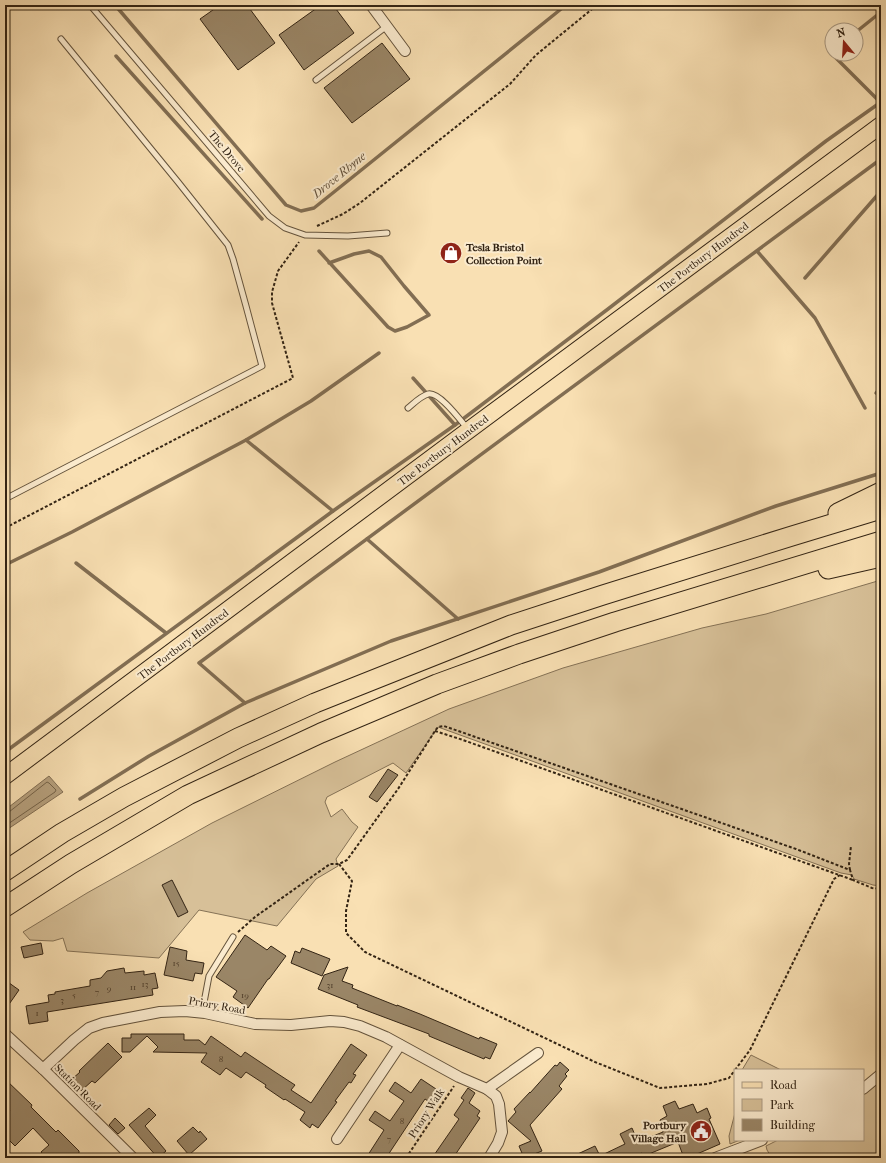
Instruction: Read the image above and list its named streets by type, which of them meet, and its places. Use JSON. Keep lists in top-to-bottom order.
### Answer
{
  "streets": {
    "main road": ["The Portbury Hundred"],
    "street": ["Priory Road", "Station Road"],
    "lane": ["The Drove"],
    "path": ["Priory Walk"]
  },
  "crossings": [
    ["Priory Road", "Station Road"],
    ["Priory Road", "Priory Walk"]
  ],
  "water": ["Drove Rhyne"],
  "places": {
    "shop": ["Tesla Bristol Collection Point"],
    "public building": ["Portbury Village Hall"]
  },
  "house_numbers": [
    "15",
    "13",
    "31",
    "11",
    "9",
    "7",
    "5",
    "19",
    "3",
    "1",
    "8",
    "8",
    "7"
  ],
  "legend": ["Road", "Park", "Building"],
  "north": "top"
}
